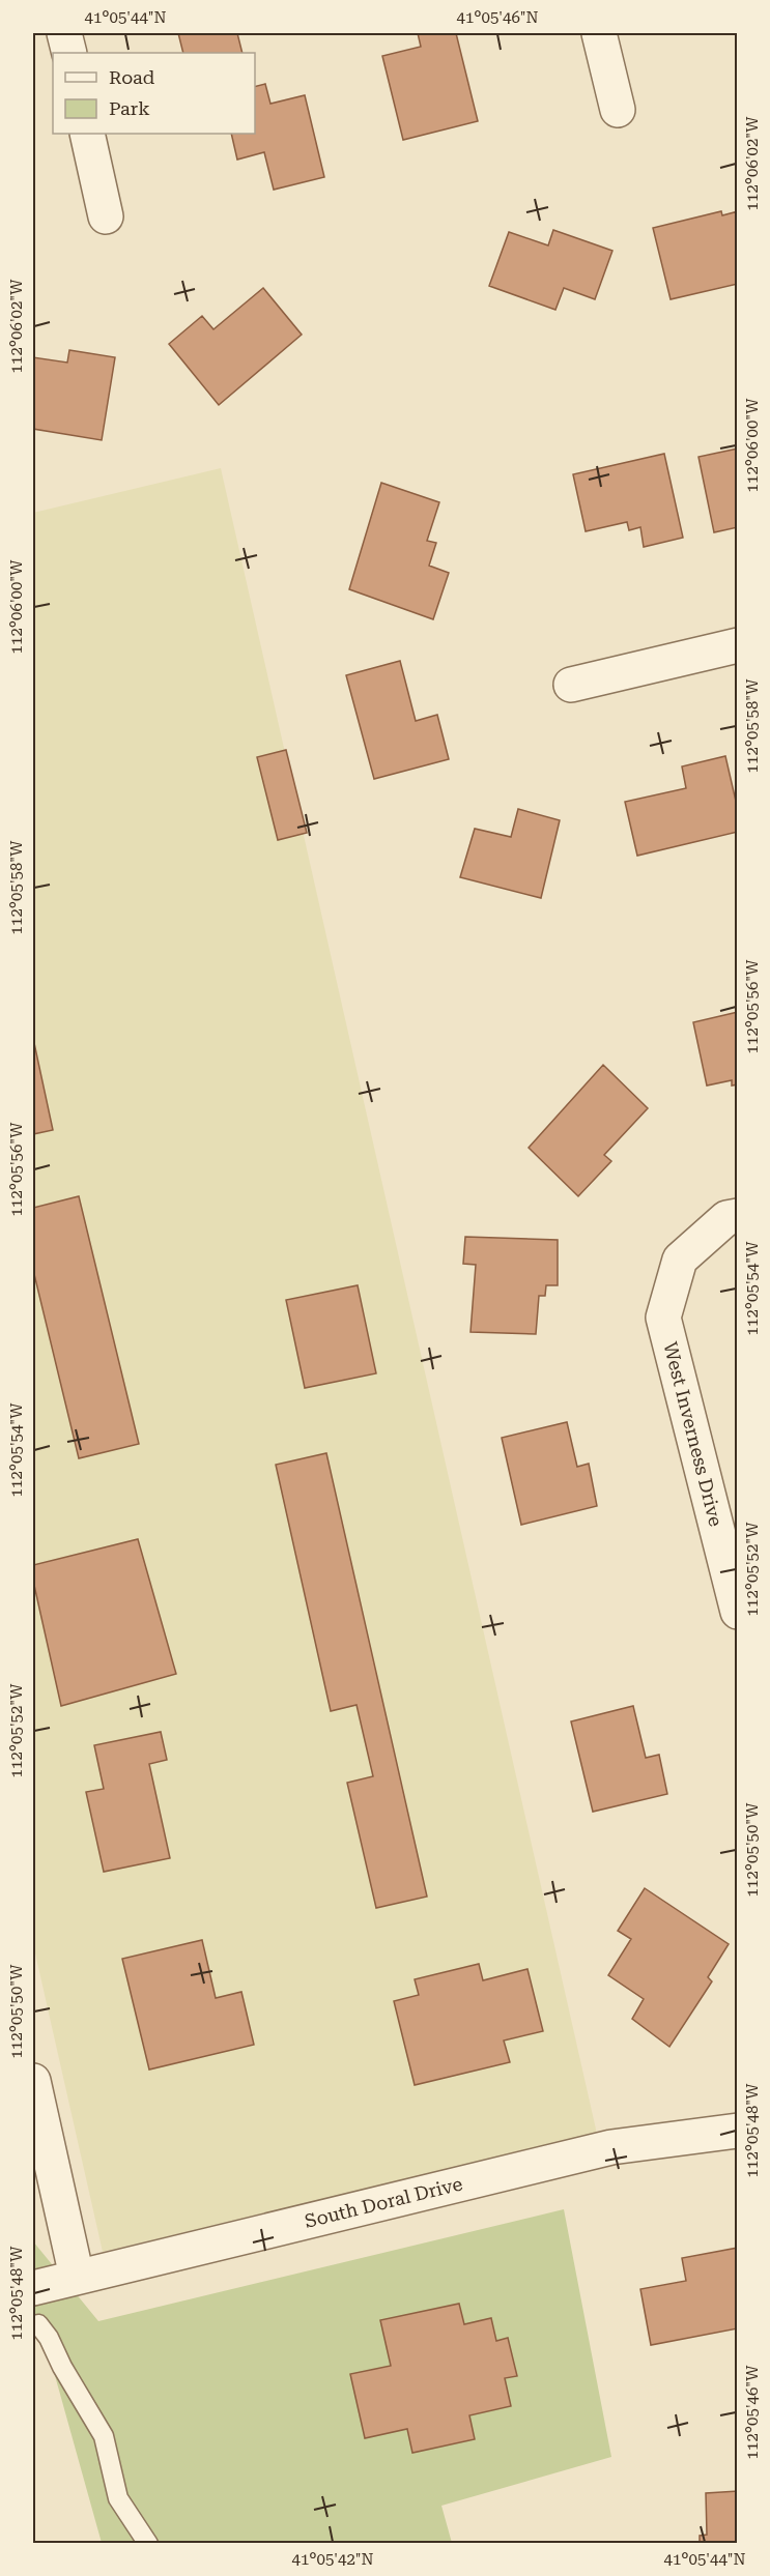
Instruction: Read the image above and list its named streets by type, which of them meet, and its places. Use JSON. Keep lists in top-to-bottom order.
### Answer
{
  "streets": {
    "street": ["West Inverness Drive", "South Doral Drive"]
  },
  "legend": ["Road", "Park"],
  "coordinates": [
    "41°05'44\"N",
    "41°05'46\"N",
    "112°06'02\"W",
    "112°06'00\"W",
    "112°05'58\"W",
    "112°05'56\"W",
    "112°05'54\"W",
    "112°05'52\"W",
    "112°05'50\"W",
    "112°05'48\"W",
    "112°05'46\"W",
    "41°05'42\"N"
  ]
}
